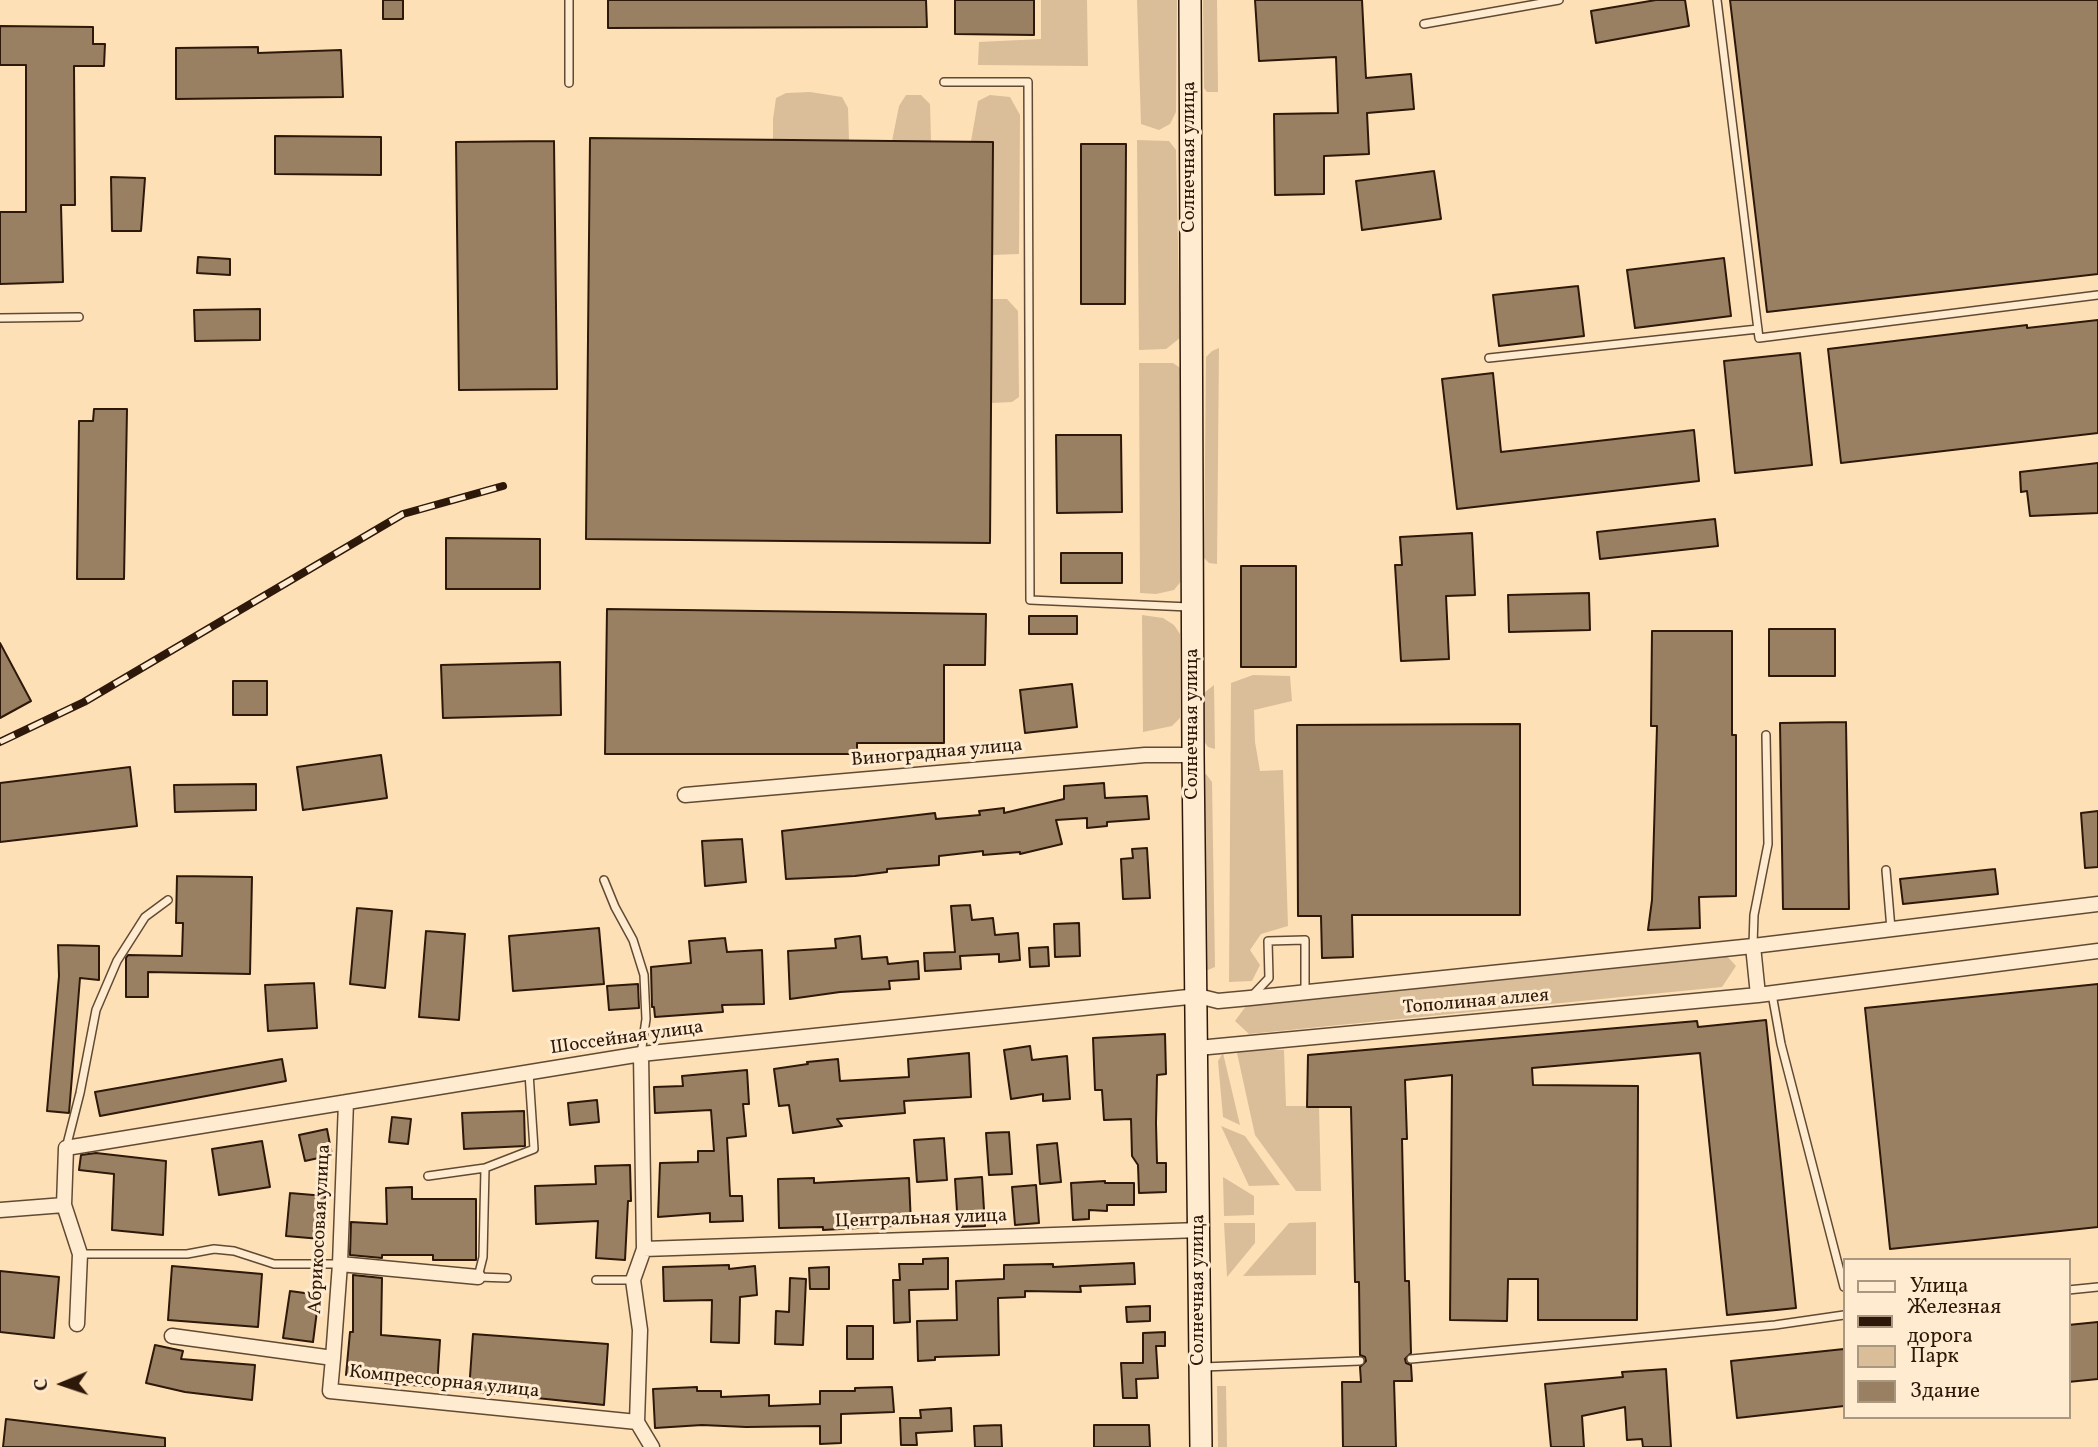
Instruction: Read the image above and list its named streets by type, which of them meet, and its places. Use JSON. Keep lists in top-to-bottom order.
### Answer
{
  "streets": {
    "main road": ["Солнечная улица"],
    "street": [
      "Виноградная улица",
      "Тополиная аллея",
      "Шоссейная улица",
      "Центральная улица",
      "Абрикосовая улица",
      "Компрессорная улица"
    ]
  },
  "crossings": [
    ["Солнечная улица", "Виноградная улица"],
    ["Солнечная улица", "Тополиная аллея"],
    ["Солнечная улица", "Шоссейная улица"],
    ["Солнечная улица", "Центральная улица"],
    ["Тополиная аллея", "Шоссейная улица"],
    ["Шоссейная улица", "Абрикосовая улица"],
    ["Абрикосовая улица", "Компрессорная улица"]
  ],
  "legend": [
    "Улица",
    "Железная дорога",
    "Парк",
    "Здание"
  ],
  "north": "left"
}
